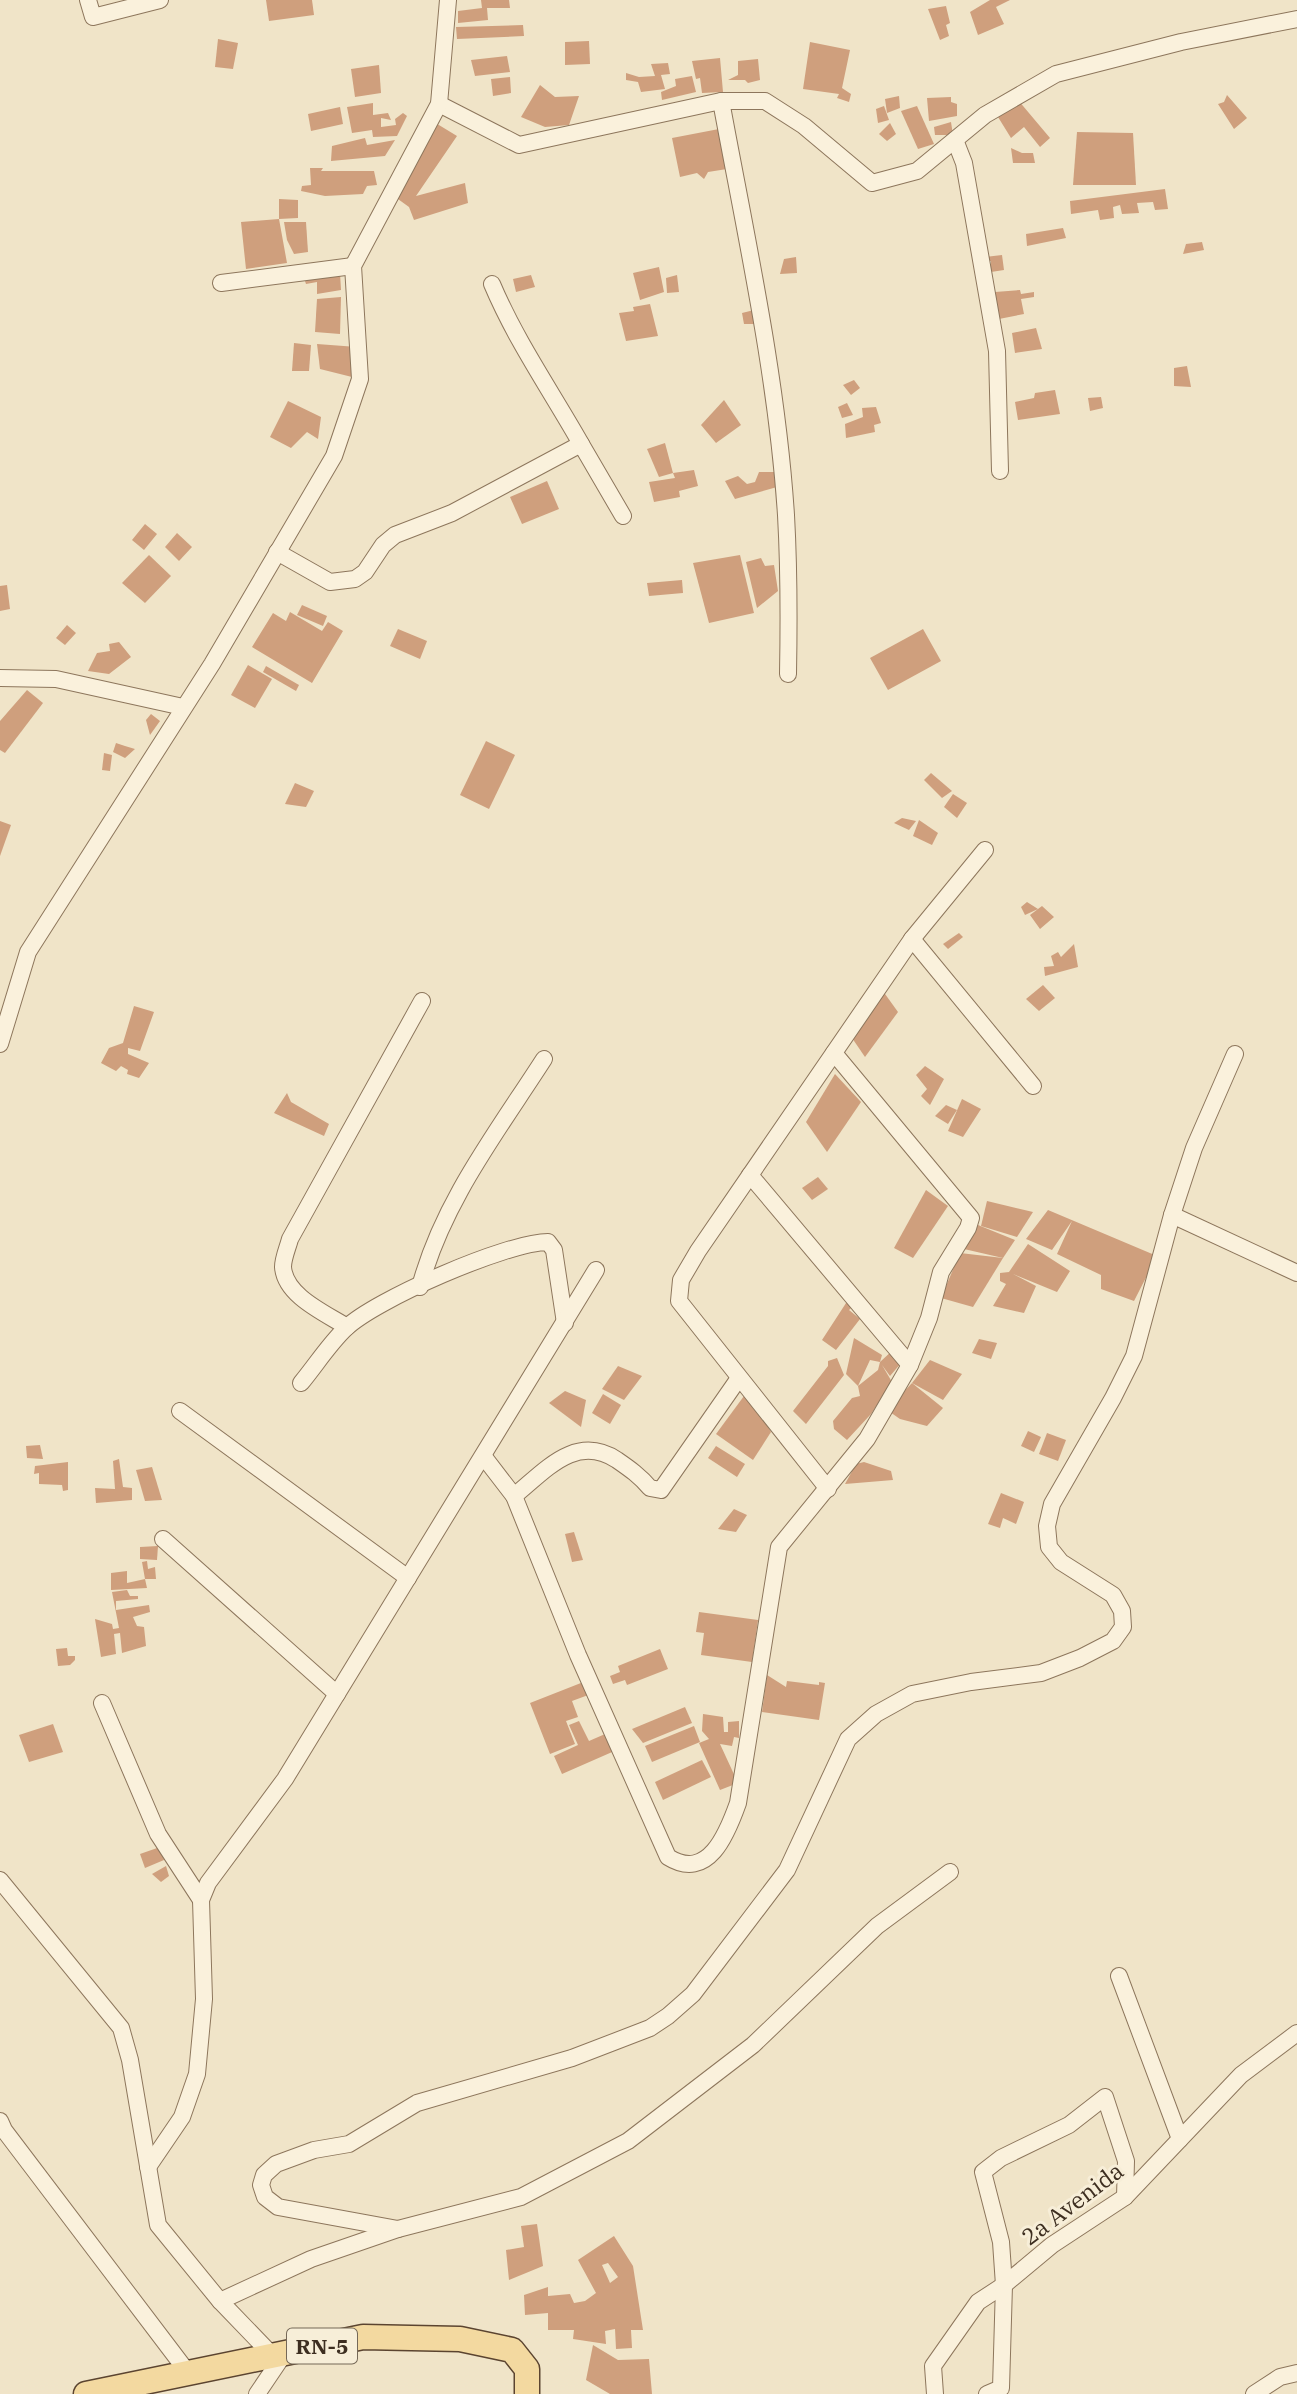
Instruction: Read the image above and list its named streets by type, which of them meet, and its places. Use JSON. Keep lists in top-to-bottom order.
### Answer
{
  "streets": {
    "main road": ["RN-5"],
    "street": ["2a Avenida"]
  }
}
